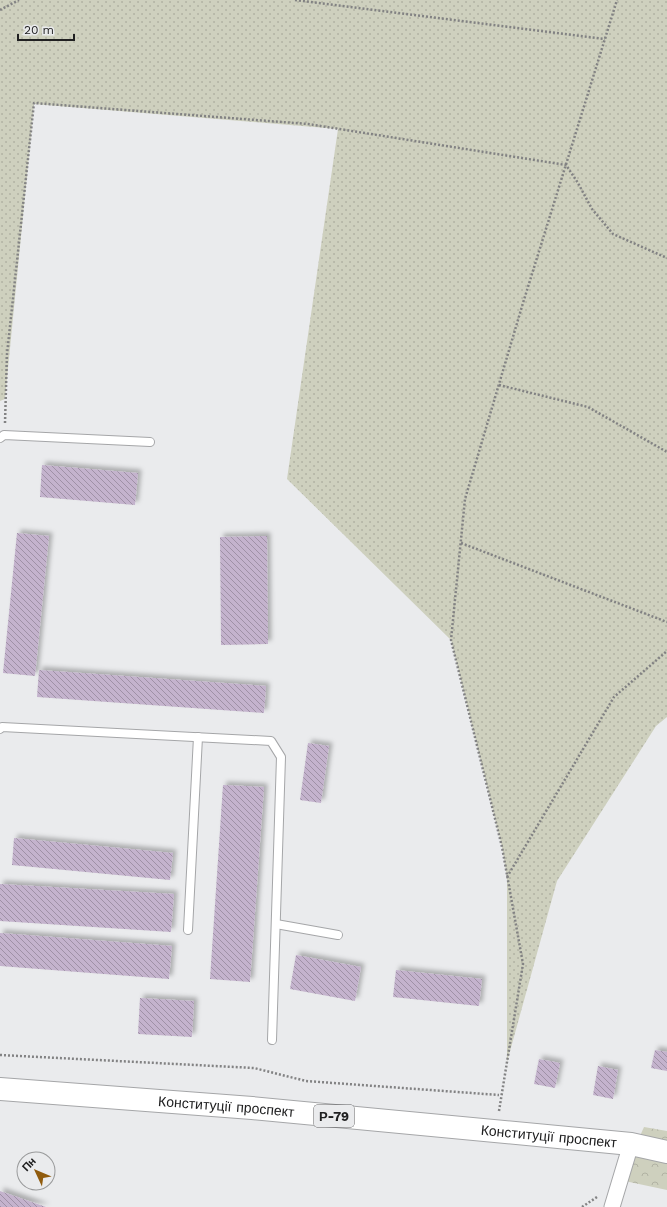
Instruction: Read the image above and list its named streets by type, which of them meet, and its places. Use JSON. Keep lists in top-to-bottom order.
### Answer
{
  "streets": {
    "main road": ["Конституції проспект", "Р-79"]
  },
  "scale_bar": "20 m",
  "north": "top left"
}
